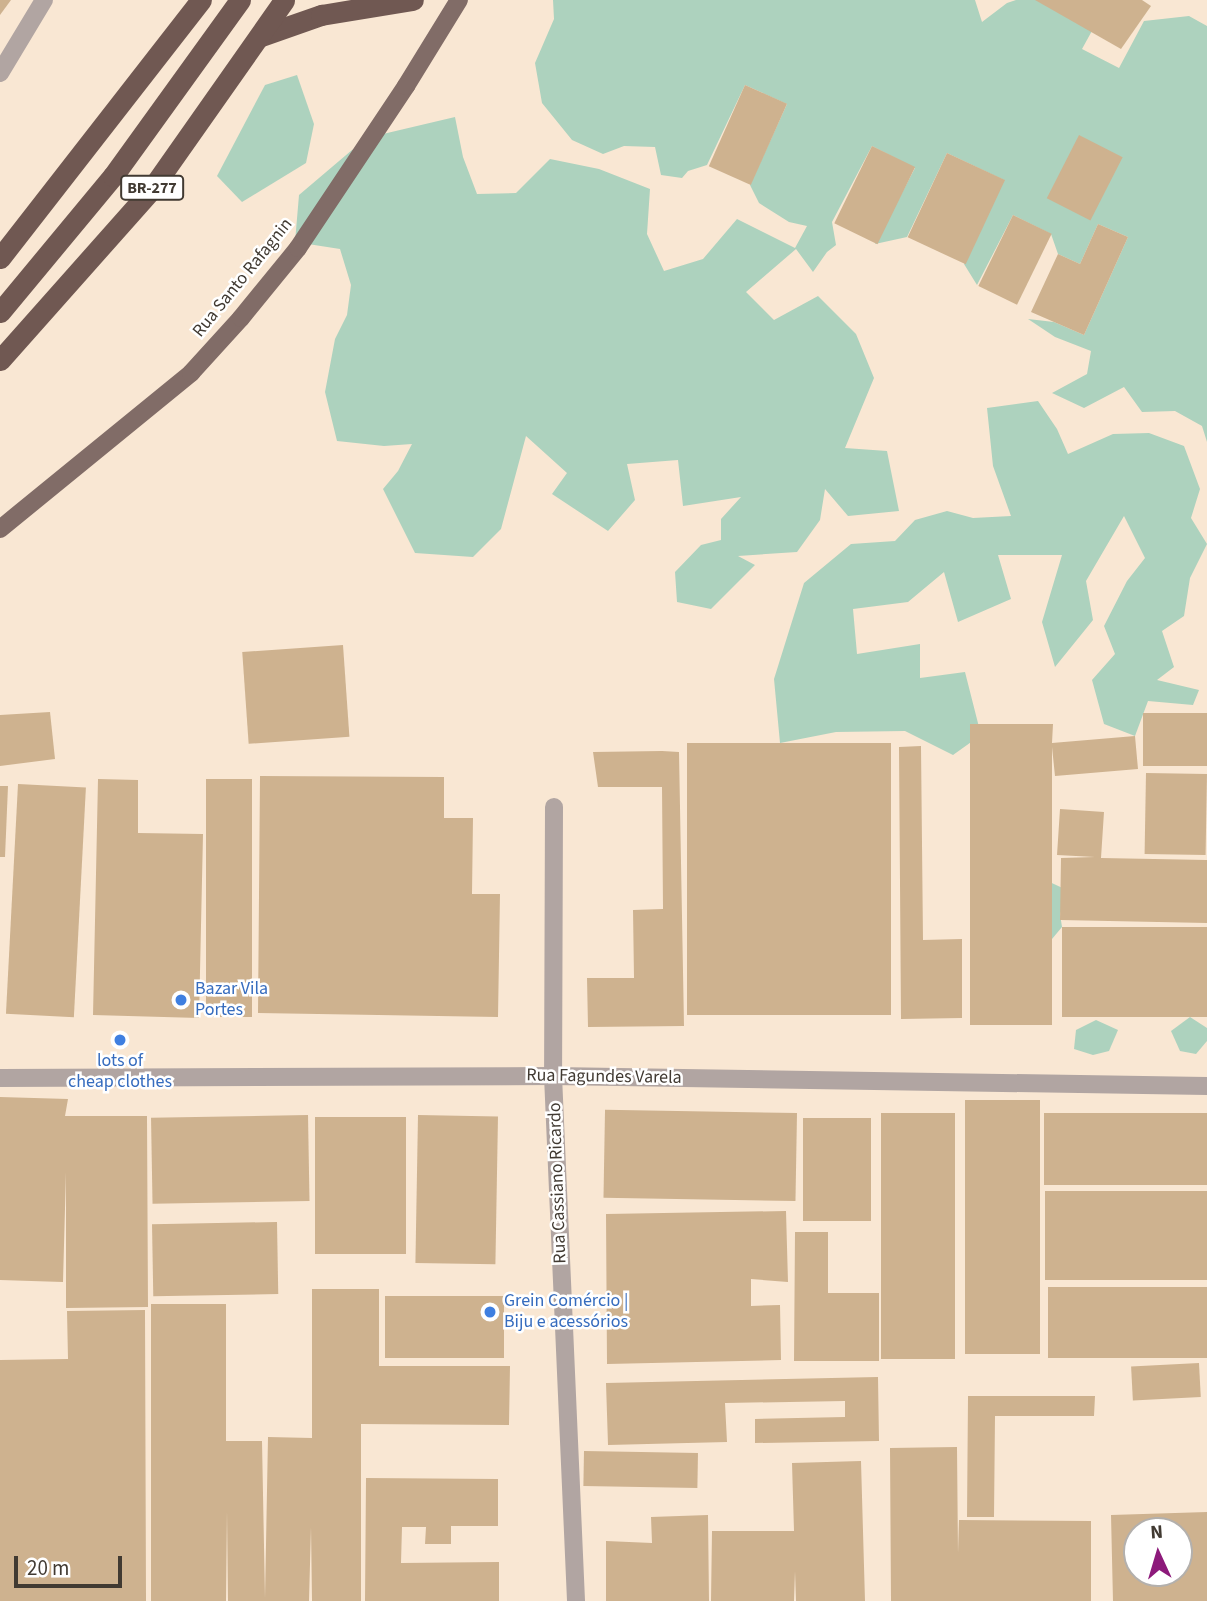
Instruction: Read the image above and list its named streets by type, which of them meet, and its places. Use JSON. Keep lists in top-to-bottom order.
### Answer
{
  "streets": {
    "highway": ["BR-277"],
    "main road": ["Rua Santo Rafagnin"],
    "street": ["Rua Fagundes Varela", "Rua Cassiano Ricardo"]
  },
  "crossings": [
    ["Rua Fagundes Varela", "Rua Cassiano Ricardo"]
  ],
  "places": ["Bazar Vila Portes", "lots of cheap clothes", "Grein Comércio | Biju e acessórios"],
  "scale_bar": "20 m",
  "north": "top"
}
